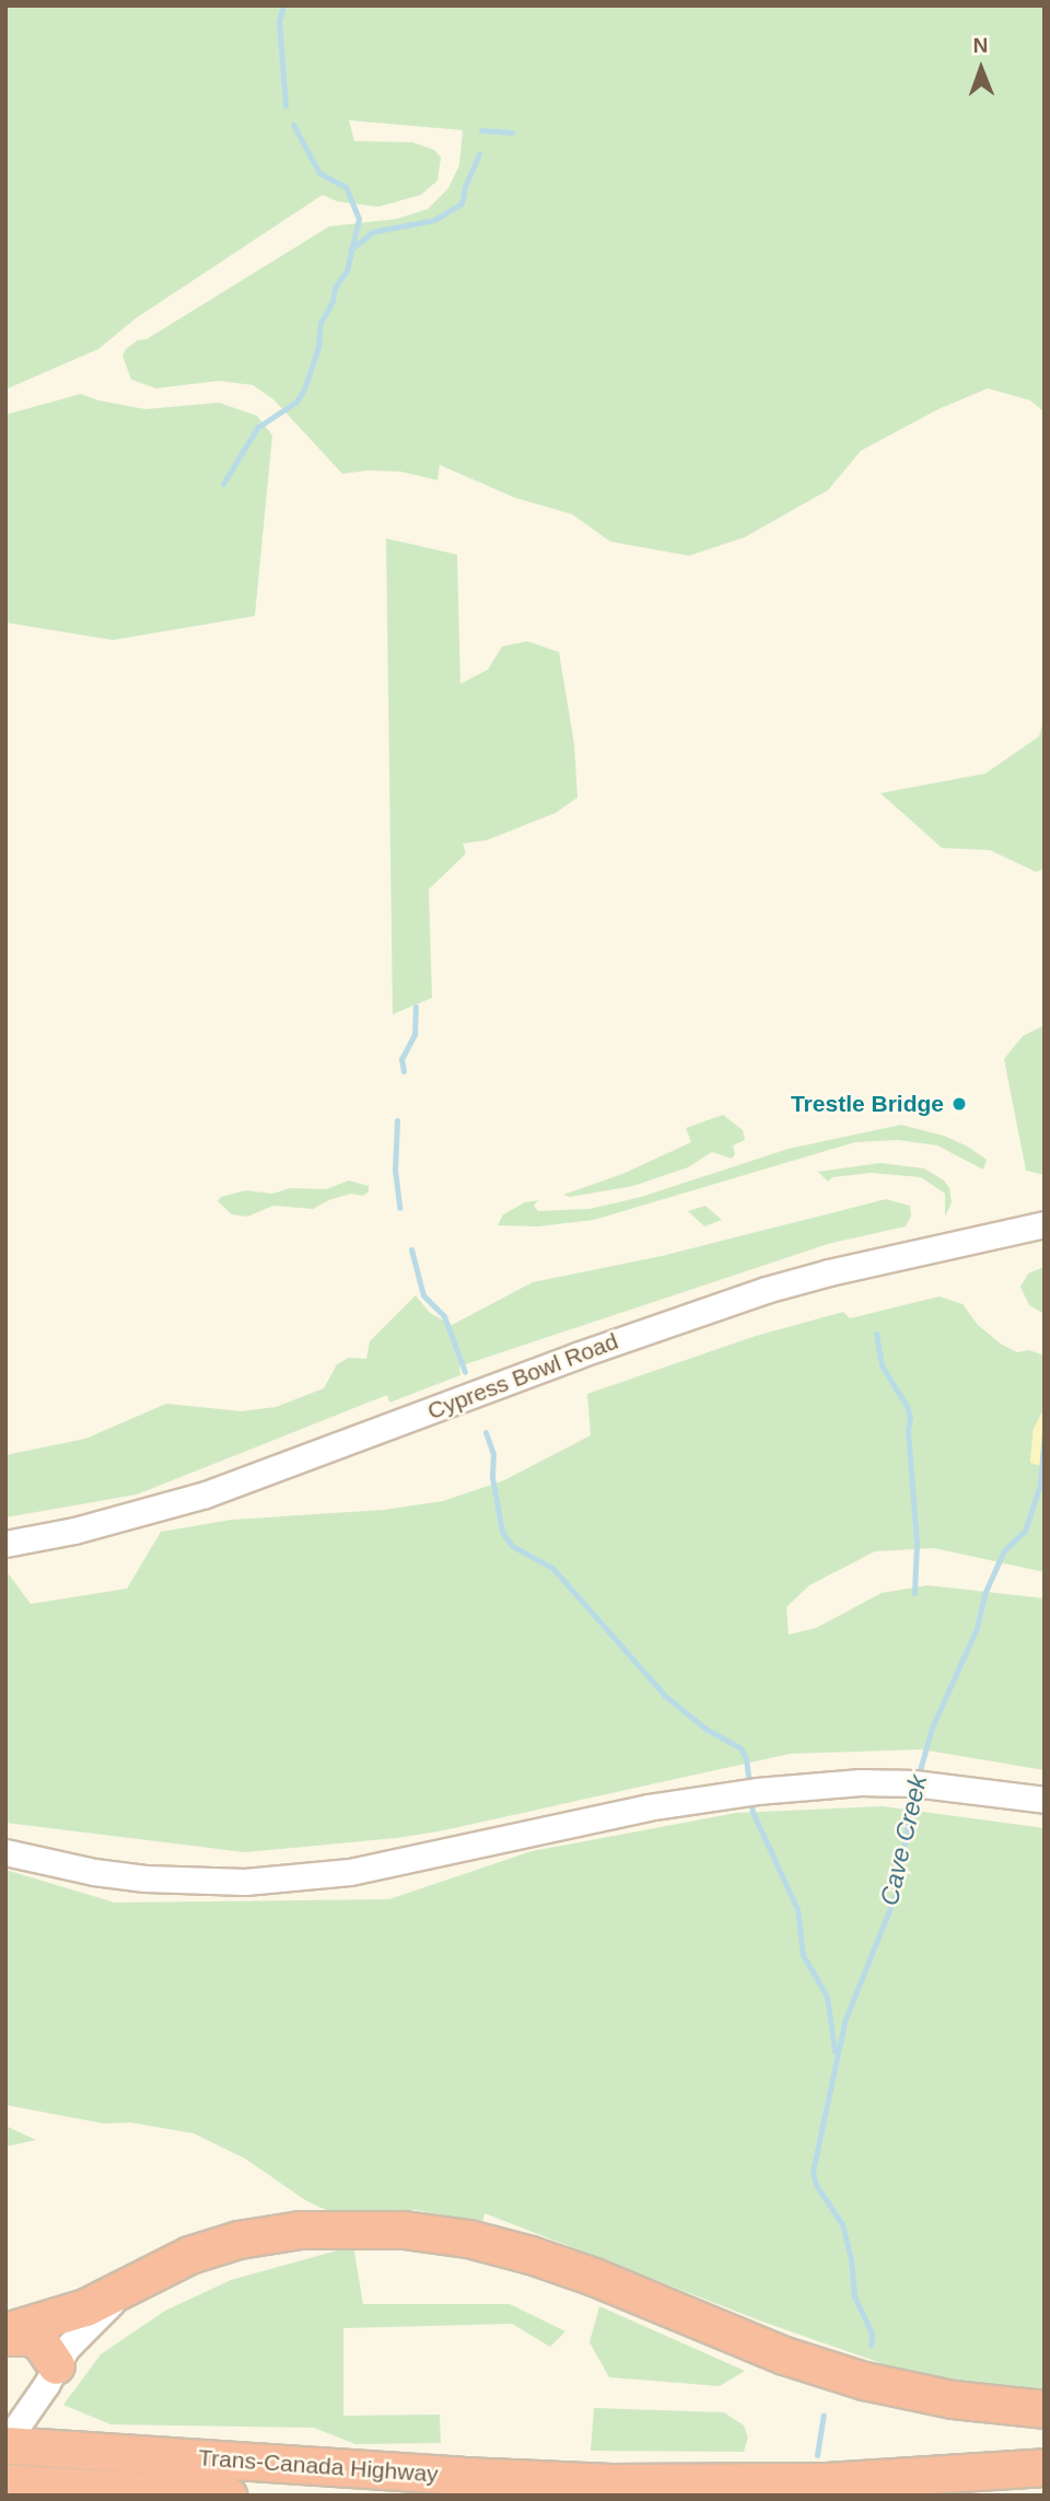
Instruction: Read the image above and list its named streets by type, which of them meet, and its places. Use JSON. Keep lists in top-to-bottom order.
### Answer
{
  "streets": {
    "highway": ["Trans-Canada Highway"],
    "street": ["Cypress Bowl Road"]
  },
  "water": ["Cave Creek"],
  "places": ["Trestle Bridge"],
  "north": "top"
}
